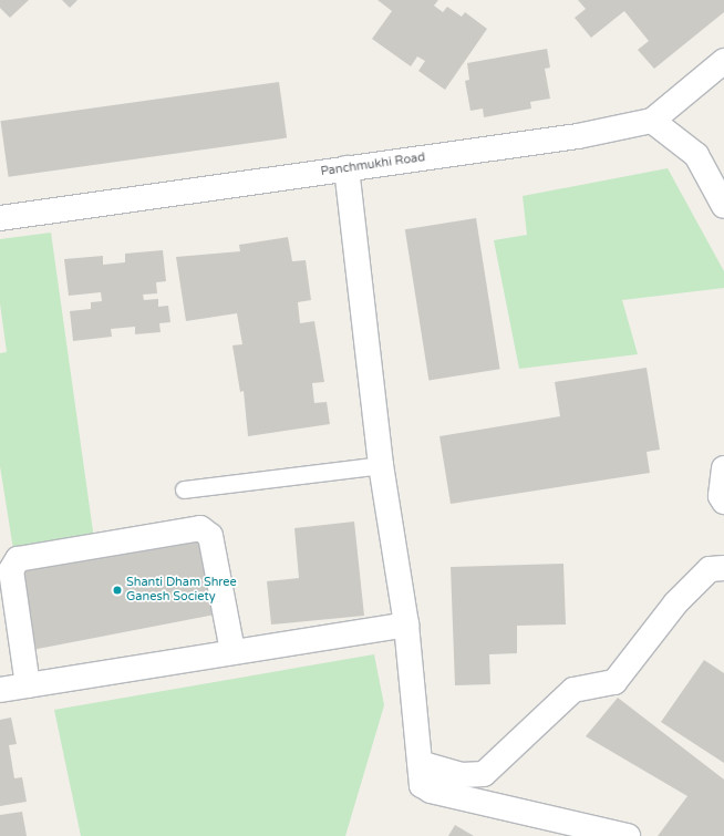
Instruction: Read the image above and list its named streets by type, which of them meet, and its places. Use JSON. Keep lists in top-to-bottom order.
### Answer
{
  "streets": {
    "street": ["Panchmukhi Road"]
  },
  "places": ["Shanti Dham Shree Ganesh Society"]
}
